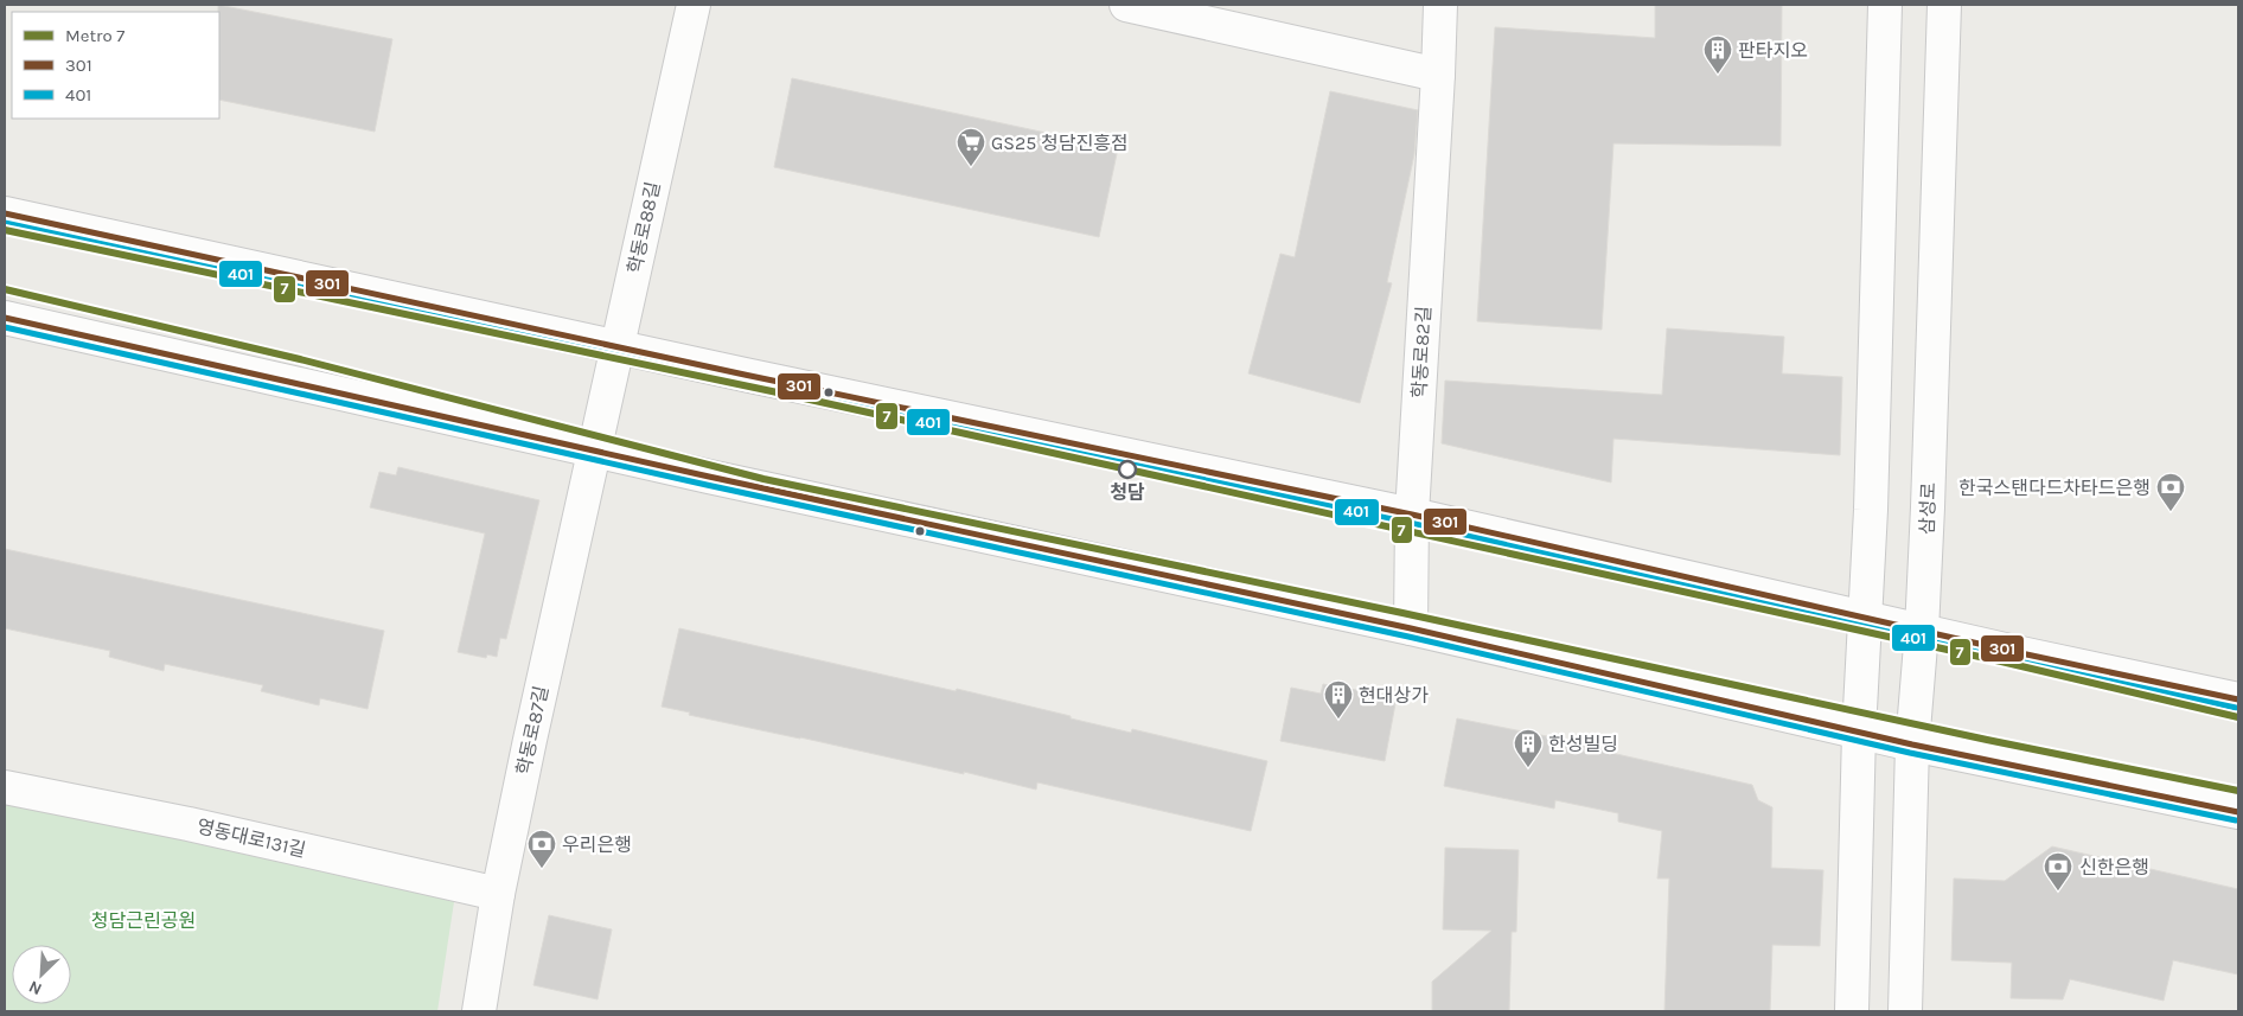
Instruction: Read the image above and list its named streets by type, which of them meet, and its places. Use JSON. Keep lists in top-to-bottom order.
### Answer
{
  "streets": {
    "main road": [
      "학동로88길",
      "학동로82길",
      "삼성로",
      "학동로87길",
      "영동대로131길"
    ]
  },
  "crossings": [
    ["학동로88길", "학동로87길"],
    ["학동로87길", "영동대로131길"]
  ],
  "parks": ["청담근린공원"],
  "places": {
    "building": ["판타지오", "현대상가", "한성빌딩"],
    "supermarket": ["GS25 청담진흥점"],
    "other": ["청담"],
    "bank": ["한국스탠다드차타드은행", "우리은행", "신한은행"]
  },
  "lines": ["transit line 301", "transit line 401", "metro line 7"],
  "legend": ["Metro 7", "301", "401"],
  "north": "bottom left"
}
